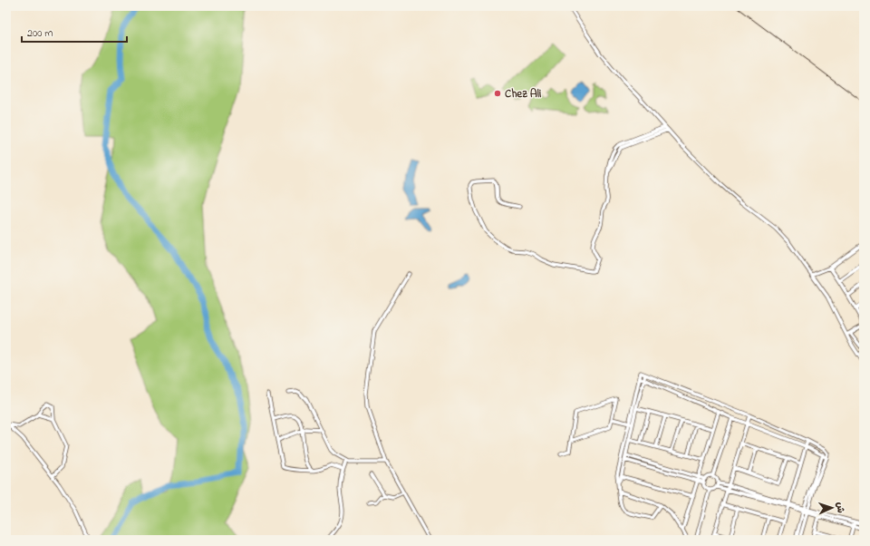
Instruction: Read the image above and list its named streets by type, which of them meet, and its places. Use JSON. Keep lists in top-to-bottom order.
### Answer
{
  "places": ["Chez Ali"],
  "scale_bar": "200 m",
  "north": "right"
}
